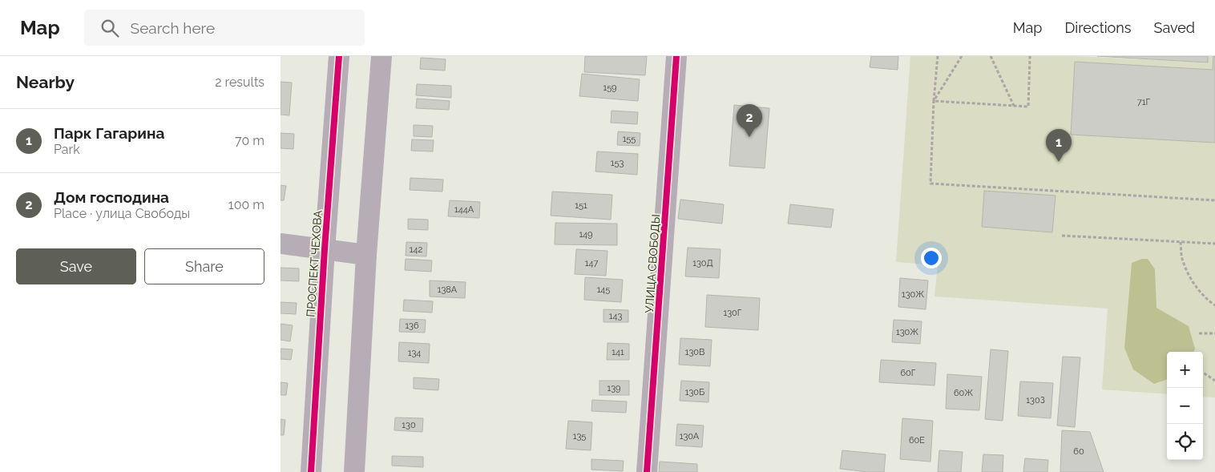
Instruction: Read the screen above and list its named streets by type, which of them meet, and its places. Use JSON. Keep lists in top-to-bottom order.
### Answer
{
  "streets": {
    "street": ["ПРОСПЕКТ ЧЕХОВА", "УЛИЦА СВОБОДЫ"]
  },
  "house_numbers": [
    "159",
    "71Г",
    "155",
    "153",
    "151",
    "144А",
    "149",
    "142",
    "147",
    "130Д",
    "138А",
    "145",
    "130Ж",
    "130Г",
    "143",
    "136",
    "130Ж",
    "141",
    "130В",
    "134",
    "60Г",
    "139",
    "130Б",
    "60Ж",
    "130З",
    "130",
    "135",
    "130А",
    "60Е",
    "60"
  ],
  "page": {
    "header": "Map",
    "search": "Search here",
    "nav": ["Map", "Directions", "Saved"],
    "heading": ["Nearby", "2 results"],
    "pins": ["2", "1"],
    "list": [
      {
        "mark": "1",
        "name": "Парк Гагарина",
        "note": "Park",
        "value": "70 m"
      },
      {
        "mark": "2",
        "name": "Дом господина",
        "note": "Place · улица Свободы",
        "value": "100 m"
      }
    ],
    "buttons": ["Save", "Share"],
    "map_buttons": ["+", "−"]
  }
}
